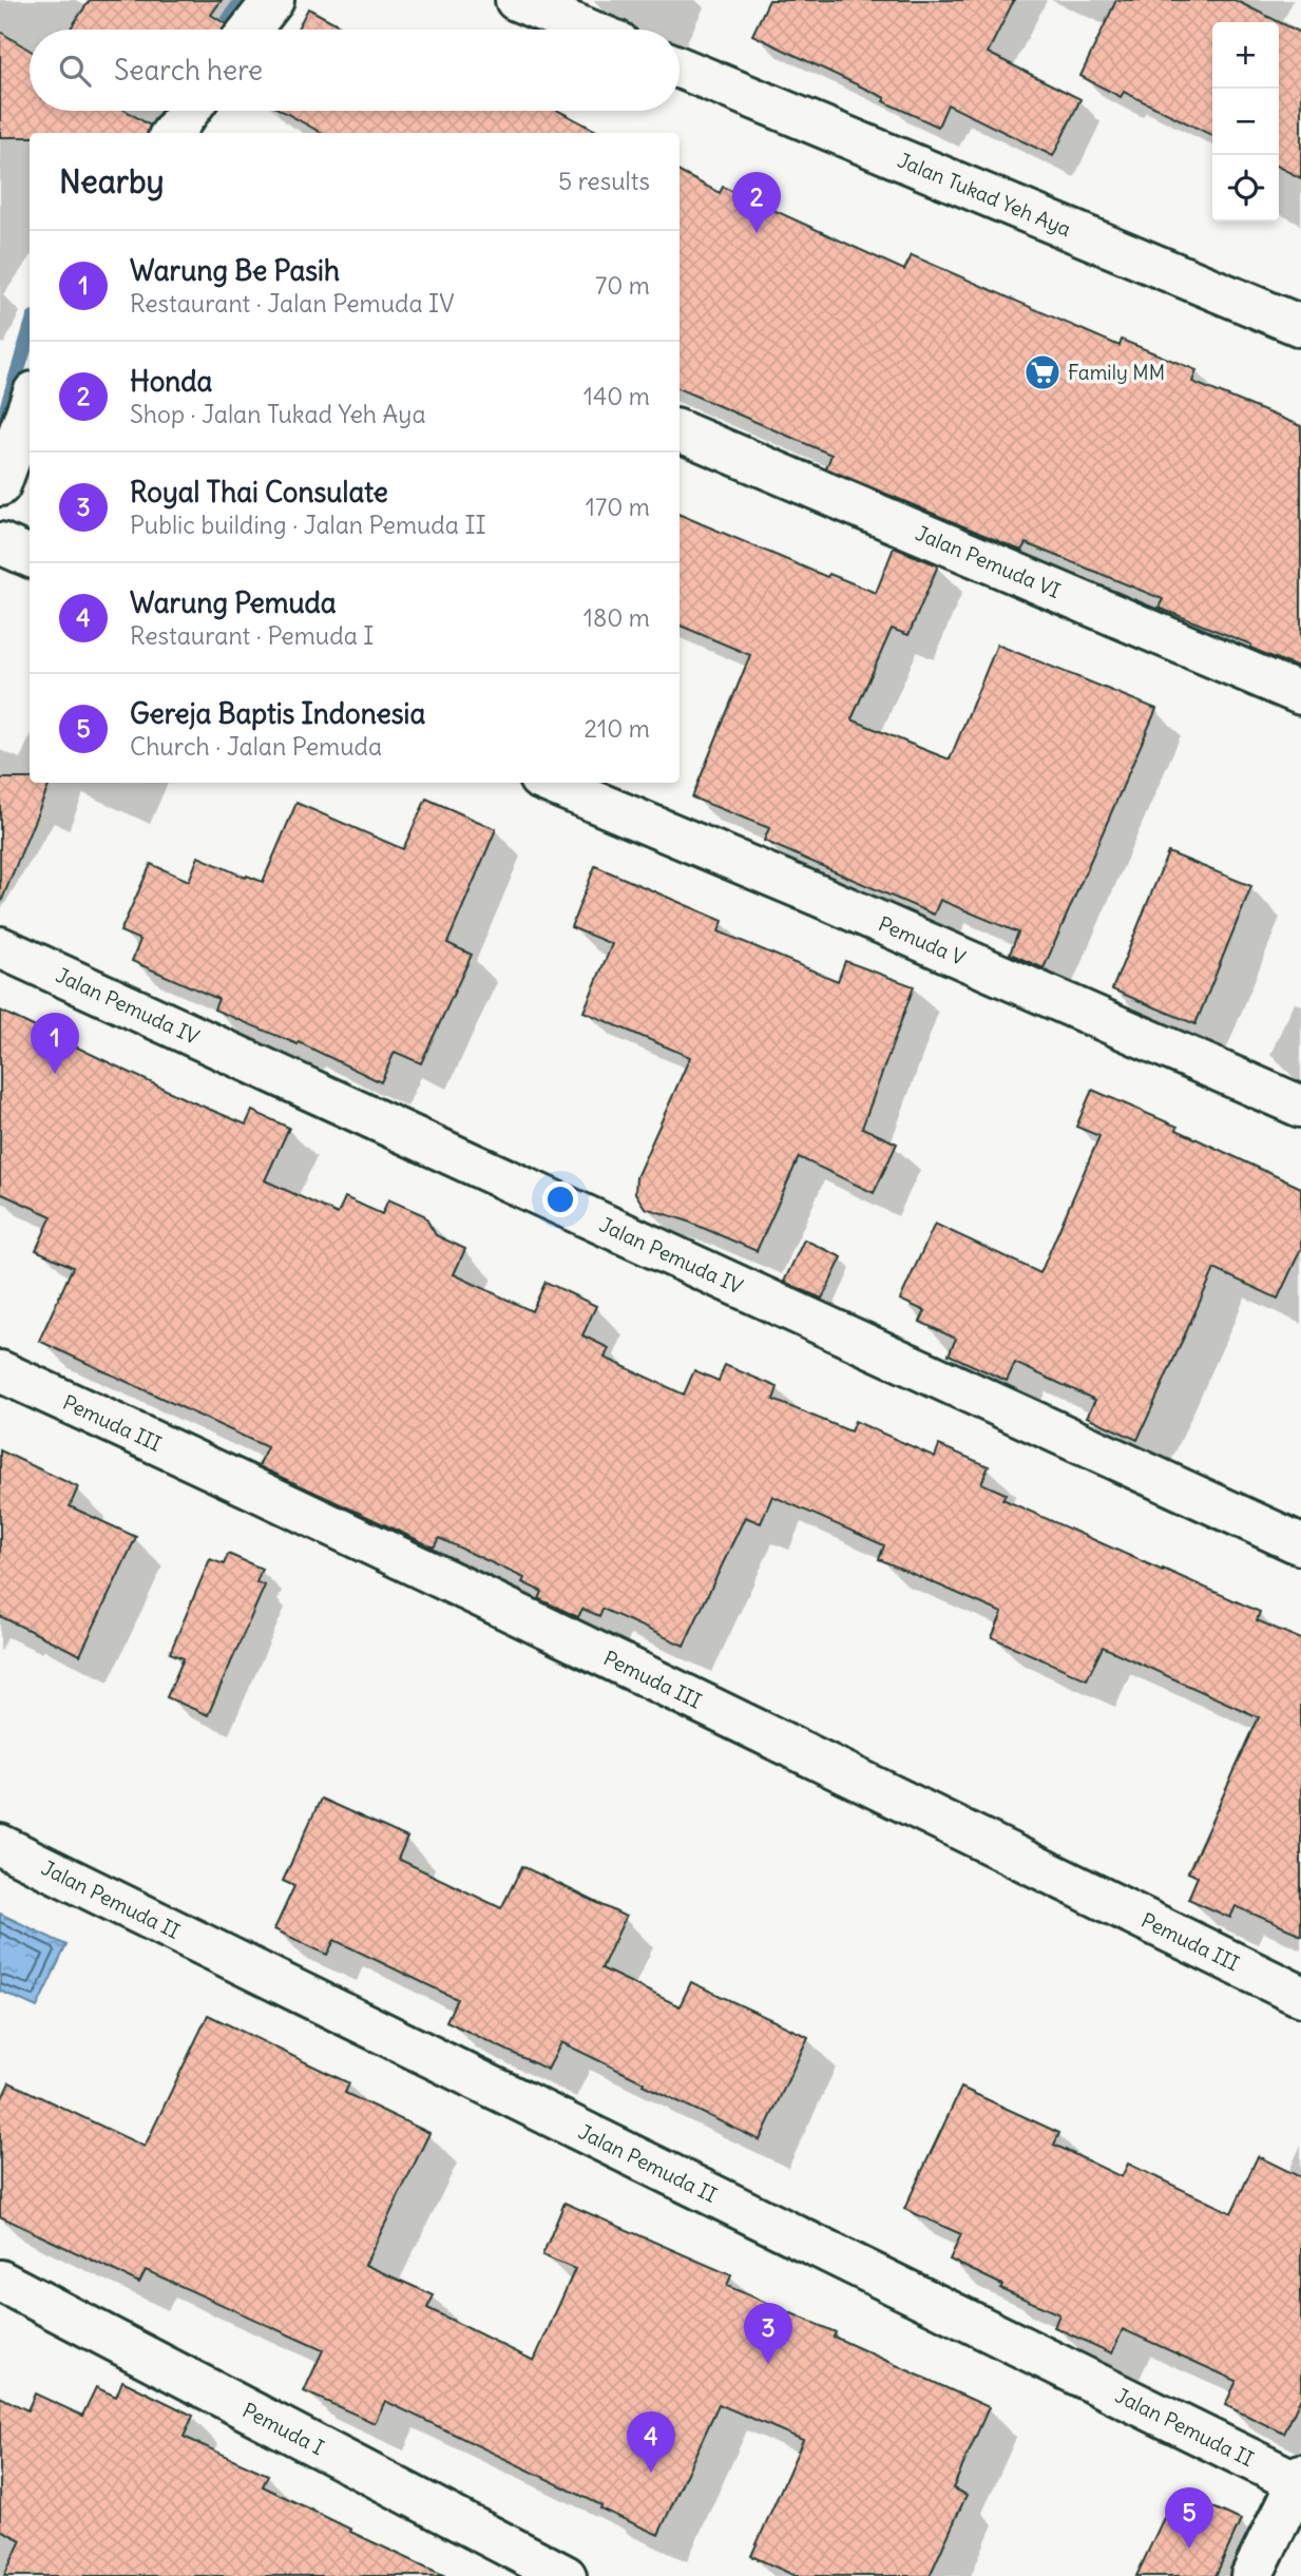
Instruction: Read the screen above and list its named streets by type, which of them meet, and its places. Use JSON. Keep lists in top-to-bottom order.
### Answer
{
  "streets": {
    "street": [
      "Jalan Tukad Yeh Aya",
      "Jalan Pemuda VI",
      "Pemuda V",
      "Jalan Pemuda IV",
      "Pemuda III",
      "Jalan Pemuda II",
      "Pemuda I"
    ]
  },
  "places": {
    "supermarket": ["Family MM"]
  },
  "page": {
    "map_buttons": ["+", "−"],
    "search": "Search here",
    "heading": ["Nearby", "5 results"],
    "pins": [
      "2",
      "1",
      "3",
      "4",
      "5"
    ],
    "list": [
      {
        "mark": "1",
        "name": "Warung Be Pasih",
        "note": "Restaurant · Jalan Pemuda IV",
        "value": "70 m"
      },
      {
        "mark": "2",
        "name": "Honda",
        "note": "Shop · Jalan Tukad Yeh Aya",
        "value": "140 m"
      },
      {
        "mark": "3",
        "name": "Royal Thai Consulate",
        "note": "Public building · Jalan Pemuda II",
        "value": "170 m"
      },
      {
        "mark": "4",
        "name": "Warung Pemuda",
        "note": "Restaurant · Pemuda I",
        "value": "180 m"
      },
      {
        "mark": "5",
        "name": "Gereja Baptis Indonesia",
        "note": "Church · Jalan Pemuda",
        "value": "210 m"
      }
    ]
  }
}
